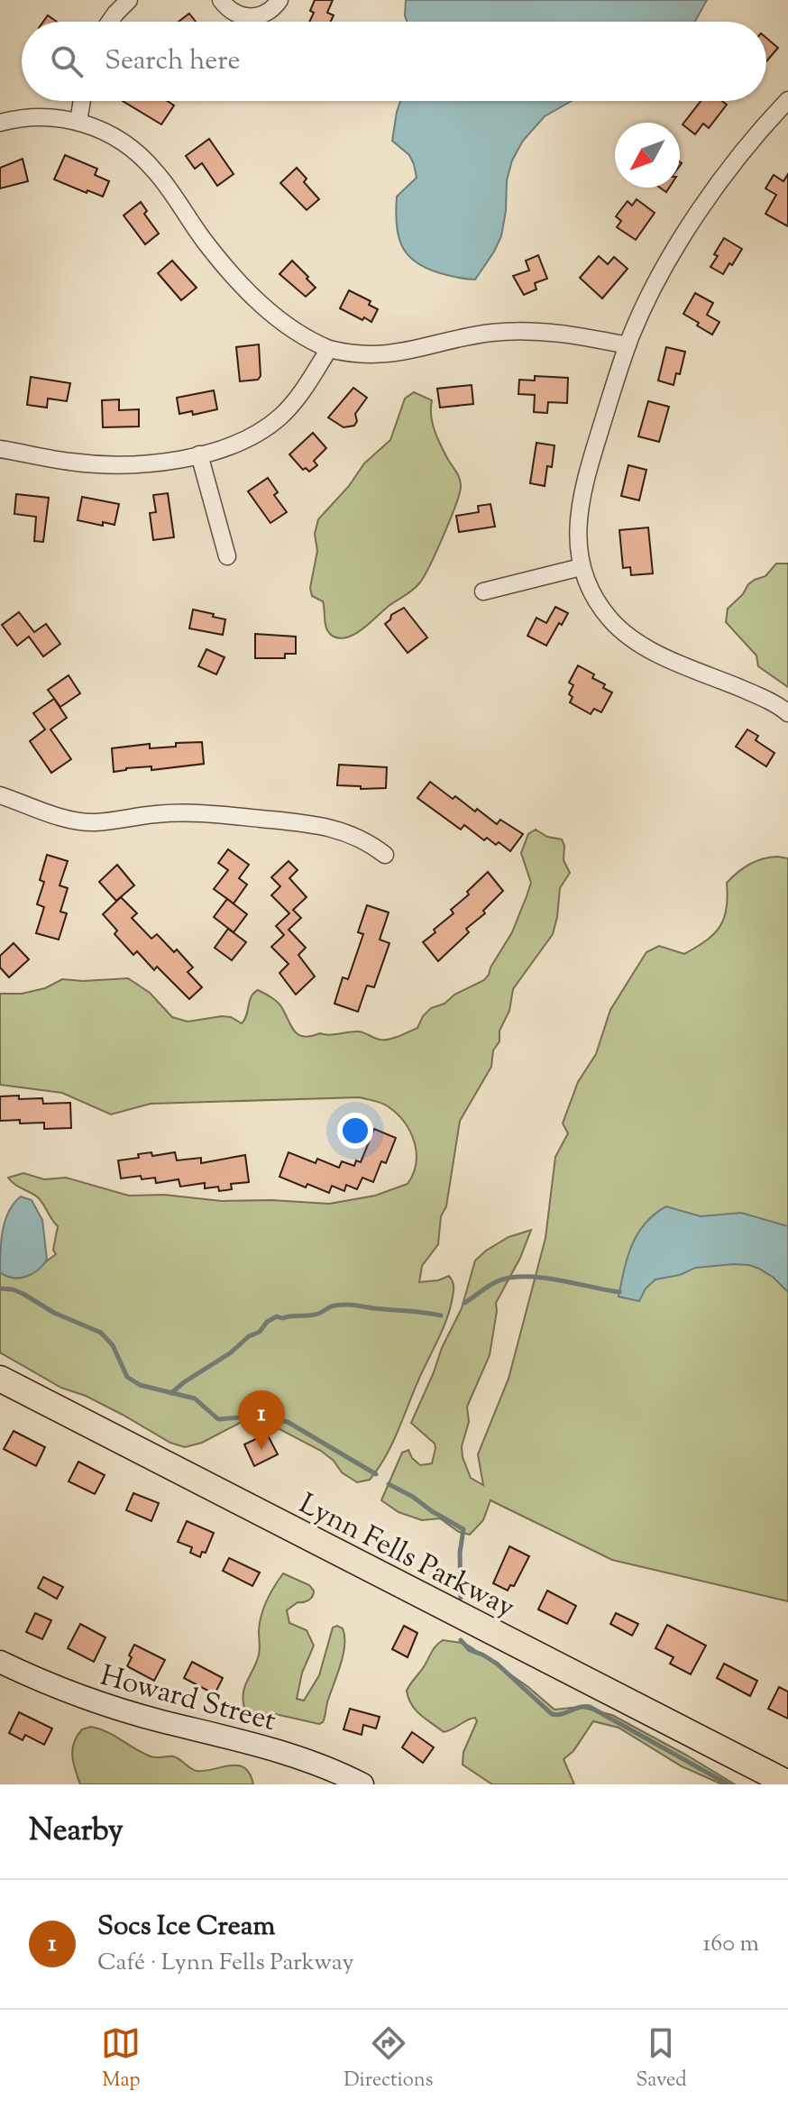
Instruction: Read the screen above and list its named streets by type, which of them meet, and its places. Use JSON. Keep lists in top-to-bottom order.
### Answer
{
  "streets": {
    "main road": ["Lynn Fells Parkway"],
    "street": ["Howard Street"]
  },
  "north": "bottom left",
  "page": {
    "search": "Search here",
    "pins": "1",
    "heading": "Nearby",
    "list": [
      {
        "mark": "1",
        "name": "Socs Ice Cream",
        "note": "Café · Lynn Fells Parkway",
        "value": "160 m"
      }
    ],
    "nav": ["Map", "Directions", "Saved"]
  }
}
